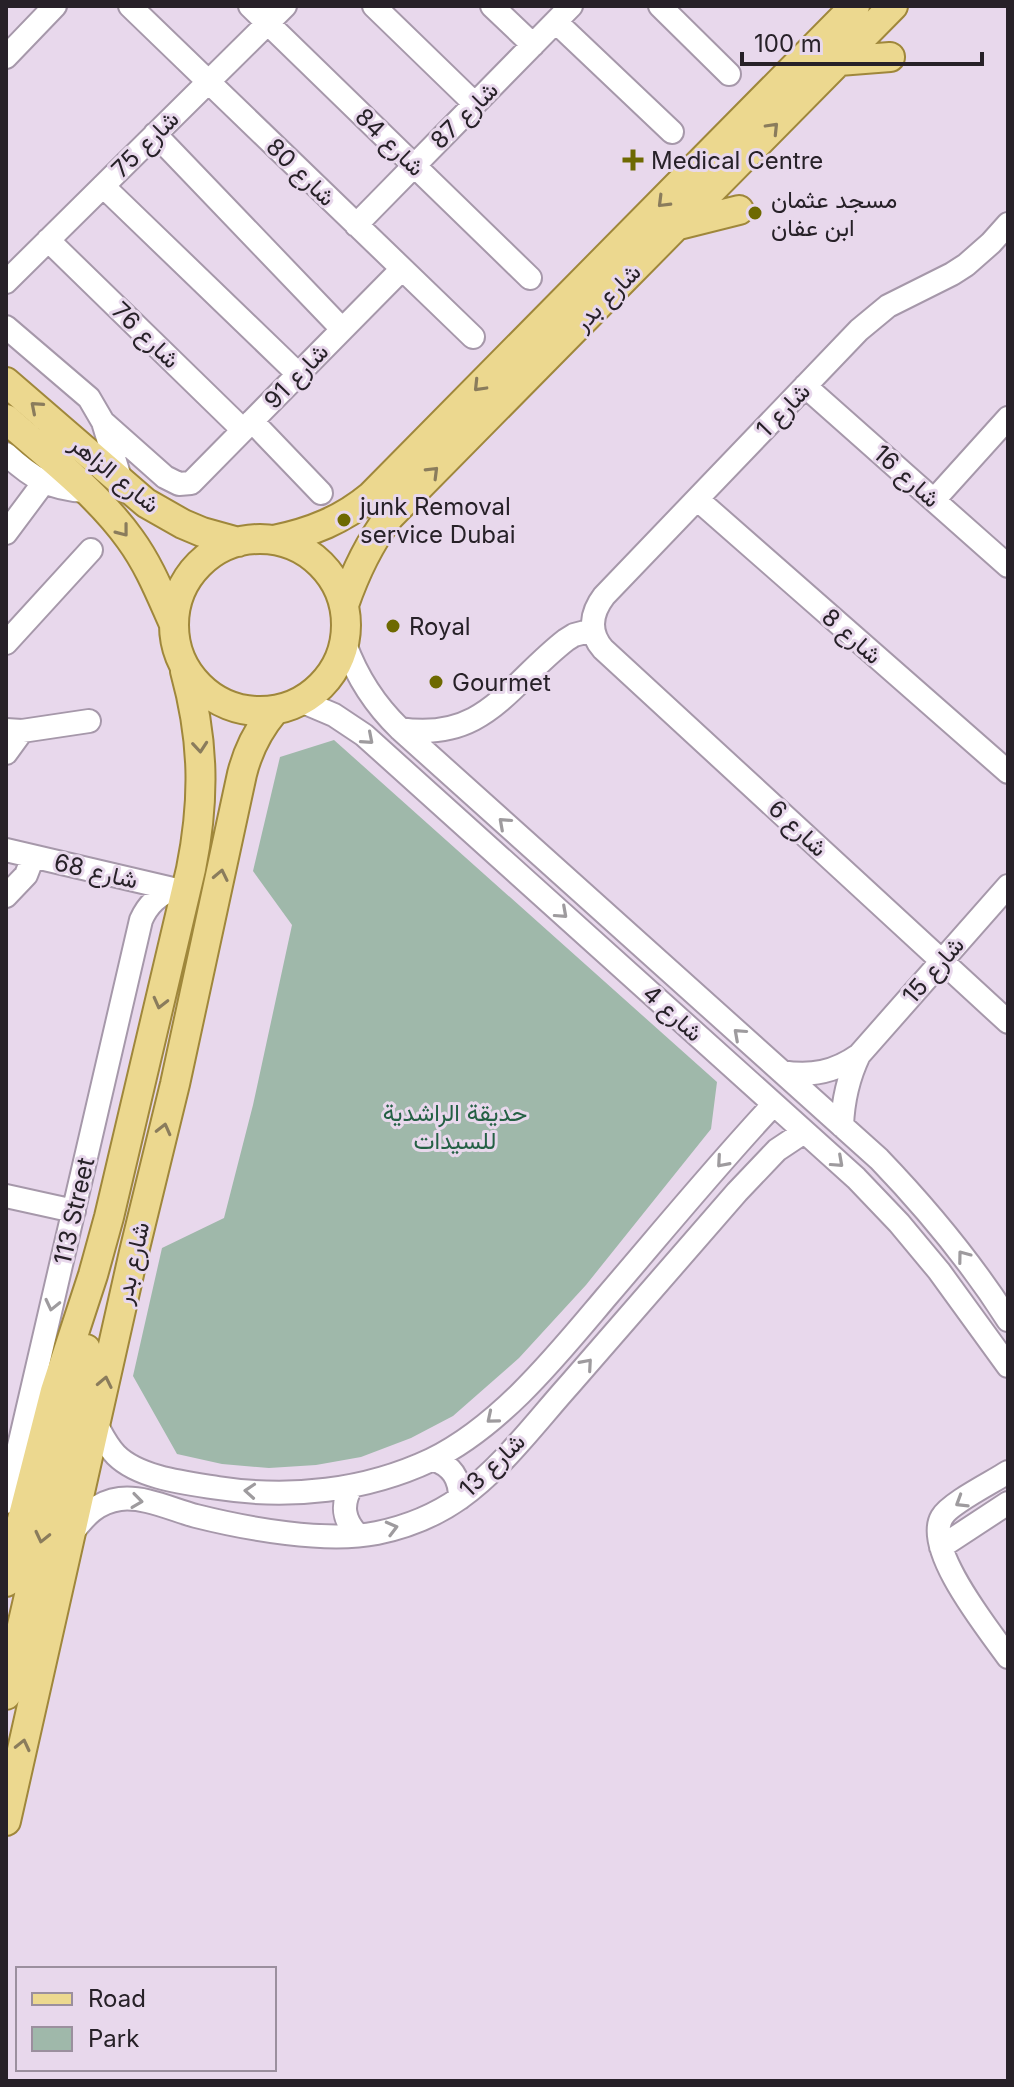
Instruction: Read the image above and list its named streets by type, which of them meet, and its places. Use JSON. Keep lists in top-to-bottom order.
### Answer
{
  "streets": {
    "main road": ["شارع بدر", "شارع الزاهر"],
    "street": [
      "شارع 87",
      "شارع 84",
      "شارع 75",
      "شارع 80",
      "شارع 76",
      "شارع 91",
      "شارع 1",
      "شارع 16",
      "شارع 8",
      "شارع 6",
      "شارع 68",
      "شارع 15",
      "شارع 4",
      "113 Street",
      "شارع 13"
    ]
  },
  "crossings": [
    ["شارع 87", "شارع 84"],
    ["شارع 87", "شارع 80"],
    ["شارع 84", "شارع 75"],
    ["شارع 75", "شارع 80"],
    ["شارع 75", "شارع 76"],
    ["شارع 80", "شارع 91"],
    ["شارع بدر", "شارع الزاهر"],
    ["شارع بدر", "شارع 68"],
    ["شارع بدر", "شارع 4"],
    ["شارع بدر", "شارع 13"],
    ["شارع 76", "شارع 91"],
    ["شارع 1", "شارع 16"],
    ["شارع 1", "شارع 8"],
    ["شارع 1", "شارع 6"],
    ["شارع الزاهر", "شارع 4"],
    ["شارع 6", "شارع 15"],
    ["شارع 15", "شارع 4"],
    ["شارع 4", "شارع 13"]
  ],
  "one_way": ["113 Street"],
  "parks": ["حديقة الراشدية للسيدات"],
  "places": {
    "health": ["Medical Centre"],
    "other": [
      "مسجد عثمان ابن عفان",
      "junk Removal service Dubai",
      "Royal",
      "Gourmet"
    ]
  },
  "legend": ["Road", "Park"],
  "scale_bar": "100 m"
}
